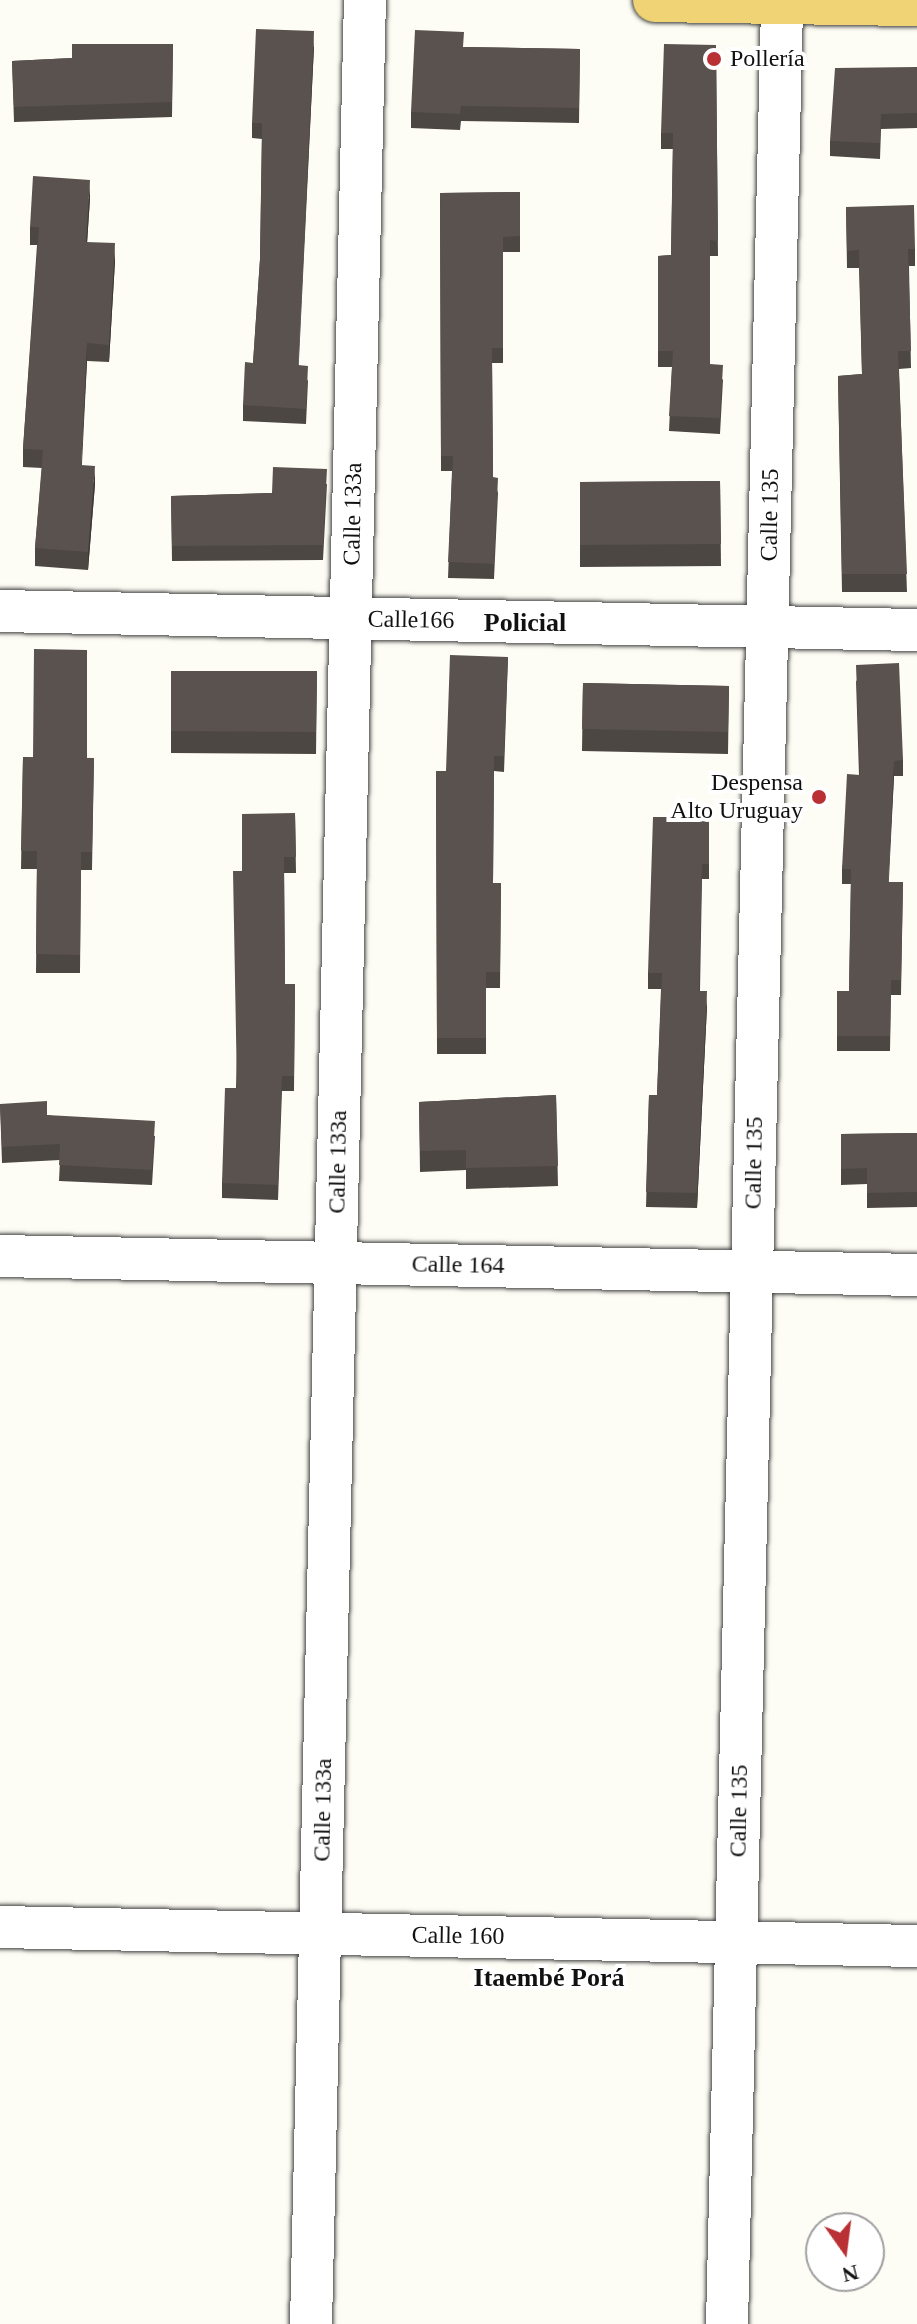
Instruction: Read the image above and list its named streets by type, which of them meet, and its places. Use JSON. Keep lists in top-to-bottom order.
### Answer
{
  "streets": {
    "street": [
      "Calle 133a",
      "Calle 135",
      "Calle166",
      "Calle 164",
      "Calle 160"
    ]
  },
  "crossings": [
    ["Calle 133a", "Calle166"],
    ["Calle 133a", "Calle 164"],
    ["Calle 133a", "Calle 160"],
    ["Calle 135", "Calle166"],
    ["Calle 135", "Calle 164"],
    ["Calle 135", "Calle 160"]
  ],
  "districts": ["Policial", "Itaembé Porá"],
  "places": ["Pollería", "Despensa Alto Uruguay"],
  "north": "bottom"
}
